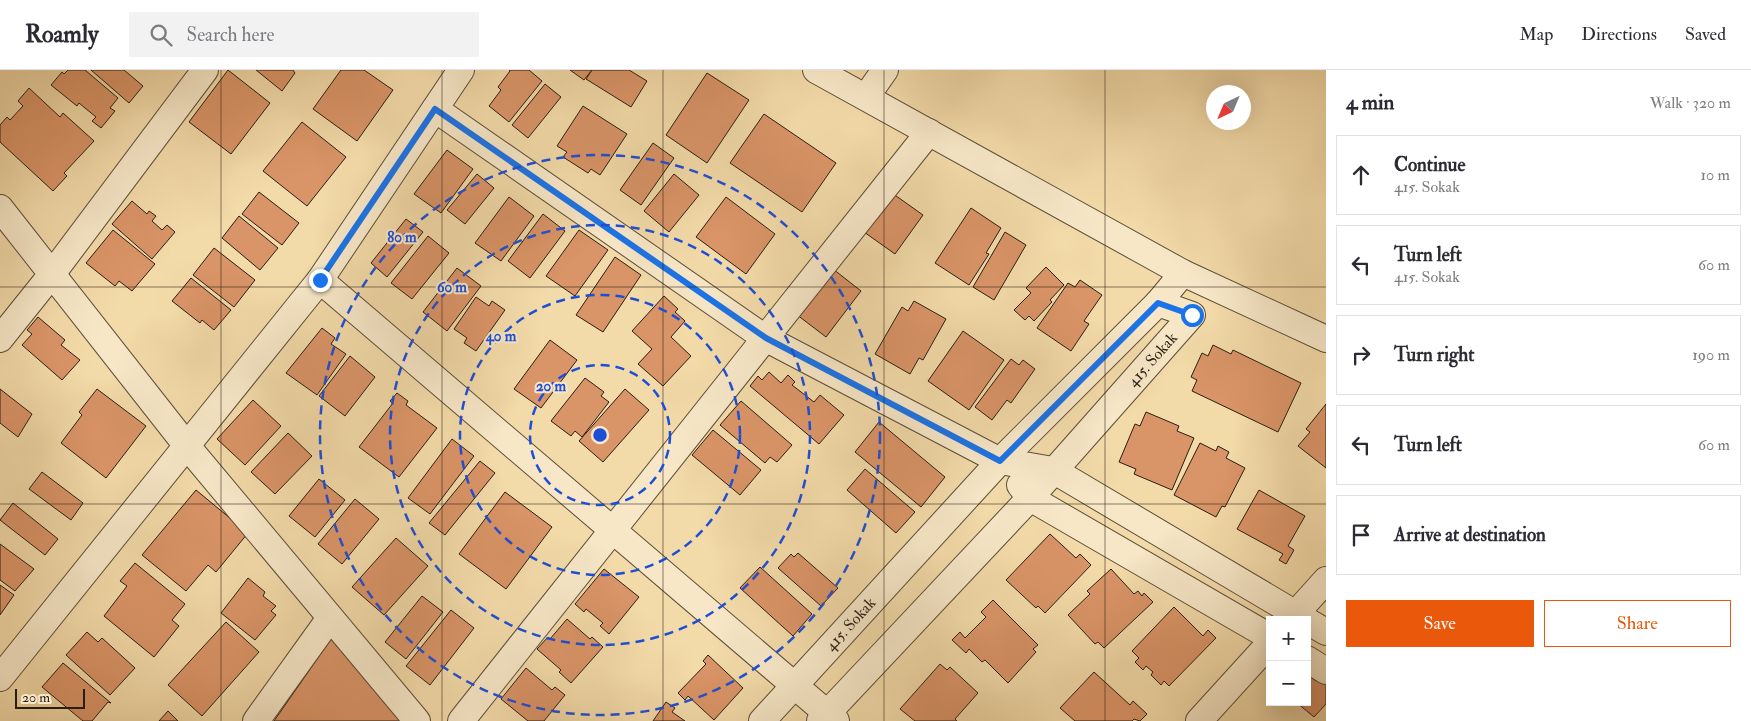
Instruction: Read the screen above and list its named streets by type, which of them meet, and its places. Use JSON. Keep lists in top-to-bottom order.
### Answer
{
  "streets": {
    "street": ["415. Sokak"]
  },
  "scale_bar": "20 m",
  "north": "bottom left",
  "page": {
    "header": "Roamly",
    "search": "Search here",
    "nav": ["Map", "Directions", "Saved"],
    "heading": ["4 min", "Walk · 320 m"],
    "list": [
      ["Continue", "415. Sokak", "10 m"],
      ["Turn left", "415. Sokak", "60 m"],
      ["Turn right", "190 m"],
      ["Turn left", "60 m"],
      "Arrive at destination"
    ],
    "buttons": ["Save", "Share"],
    "map_buttons": ["+", "−"],
    "scale": "20 m"
  },
  "rings": [
    "80 m",
    "60 m",
    "40 m",
    "20 m"
  ]
}
